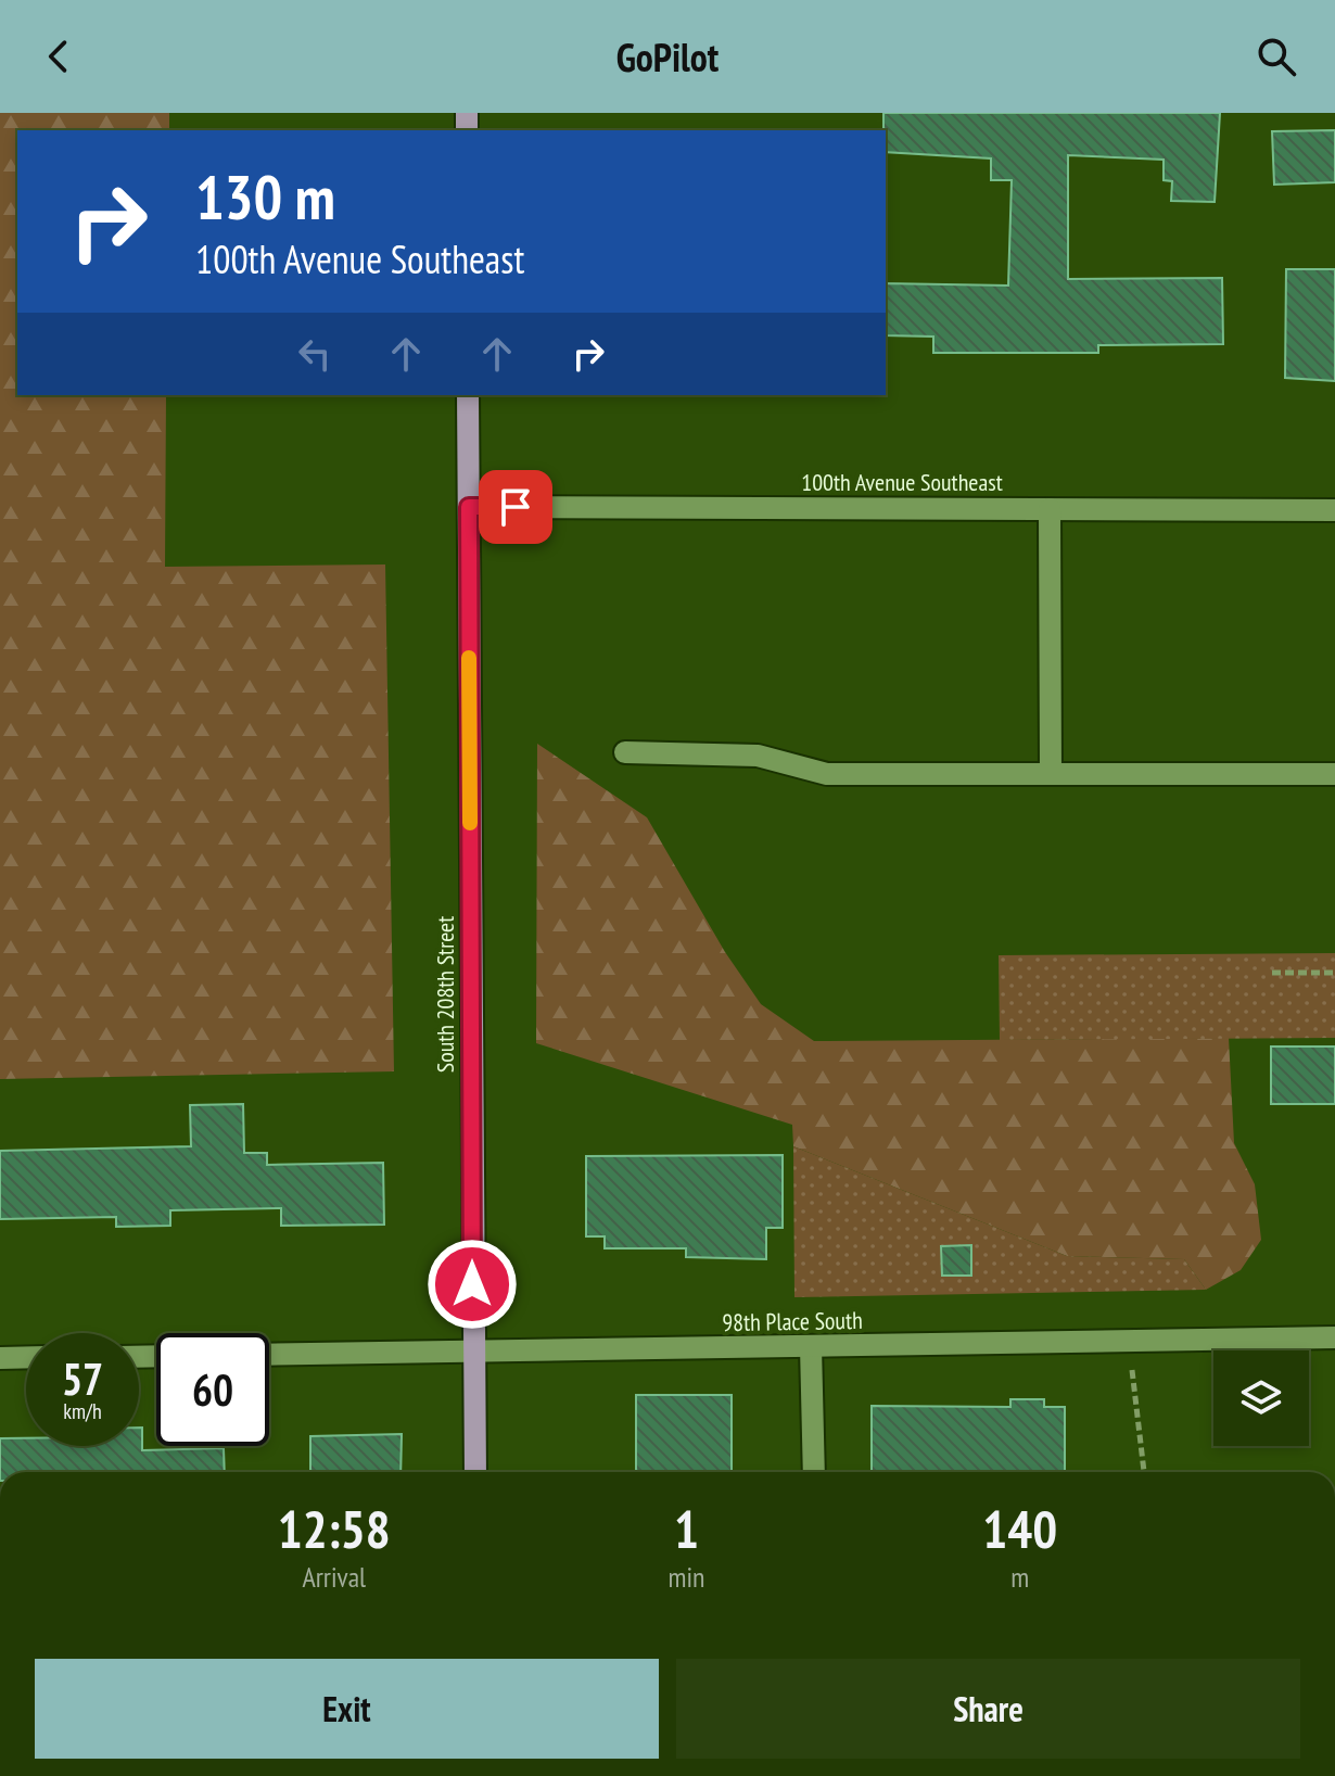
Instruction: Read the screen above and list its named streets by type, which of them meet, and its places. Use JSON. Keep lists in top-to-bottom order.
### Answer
{
  "streets": {
    "main road": ["South 208th Street"],
    "street": ["100th Avenue Southeast", "98th Place South"]
  },
  "crossings": [
    ["100th Avenue Southeast", "South 208th Street"],
    ["South 208th Street", "98th Place South"]
  ],
  "page": {
    "header": "GoPilot",
    "turn": ["130 m", "100th Avenue Southeast"],
    "speed": "57 km/h",
    "limit": "60",
    "eta": [
      "12:58",
      "Arrival",
      "1",
      "min",
      "140",
      "m"
    ],
    "buttons": ["Exit", "Share"]
  }
}
